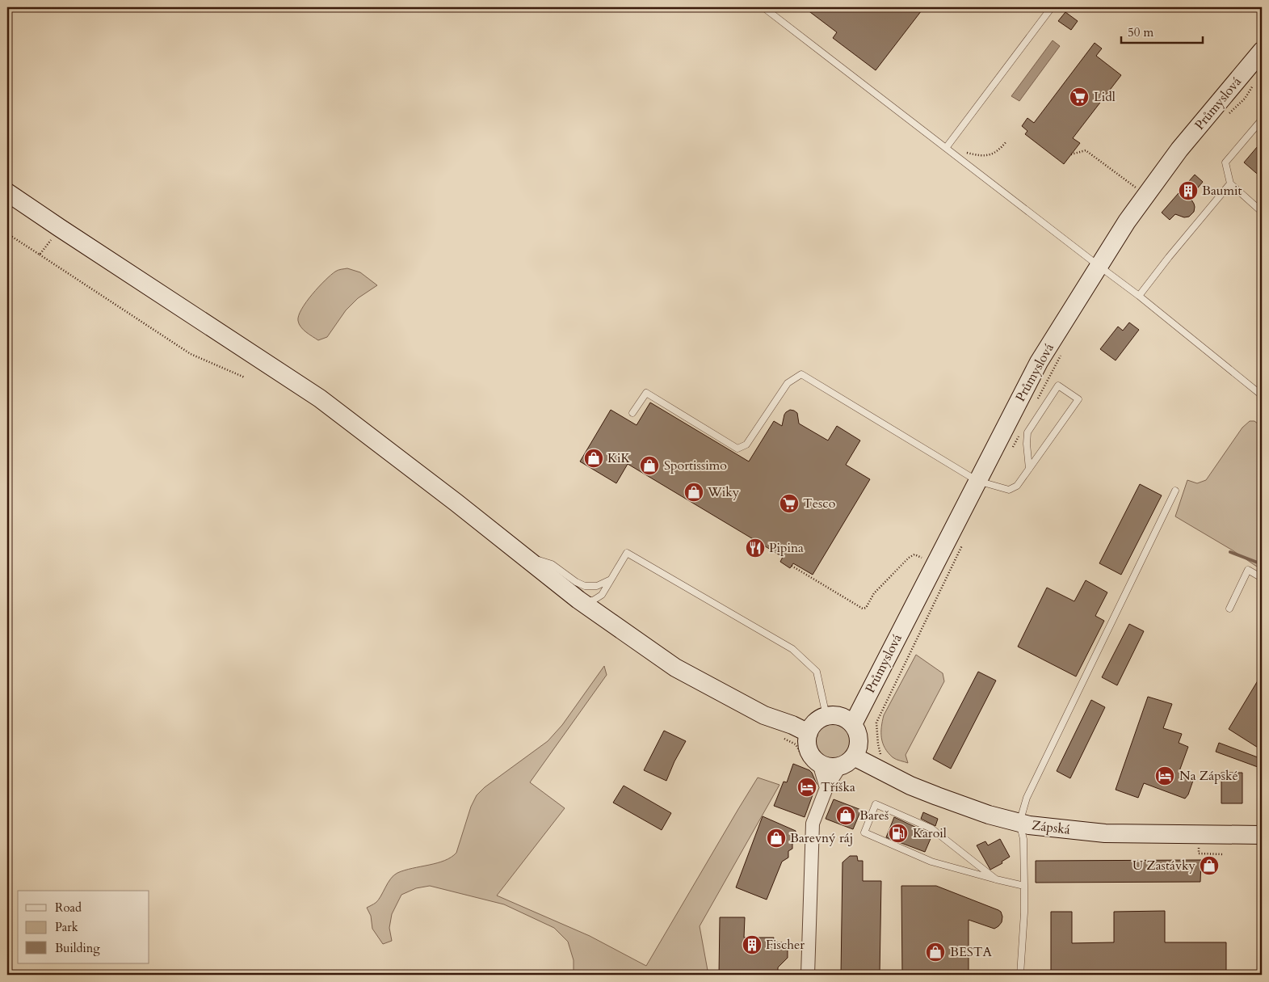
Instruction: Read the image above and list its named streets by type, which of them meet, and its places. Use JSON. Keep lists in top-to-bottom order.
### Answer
{
  "streets": {
    "main road": ["Průmyslová", "Zápská"]
  },
  "crossings": [
    ["Průmyslová", "Zápská"]
  ],
  "places": {
    "supermarket": ["Lidl", "Tesco"],
    "building": ["Baumit", "Fischer"],
    "shop": [
      "KiK",
      "Sportissimo",
      "Wiky",
      "Bareš",
      "Barevný ráj",
      "U Zastávky",
      "BESTA"
    ],
    "restaurant": ["Pipina"],
    "hotel": ["Na Zápské", "Tříška"],
    "fuel station": ["Karoil"]
  },
  "legend": ["Road", "Park", "Building"],
  "scale_bar": "50 m"
}
